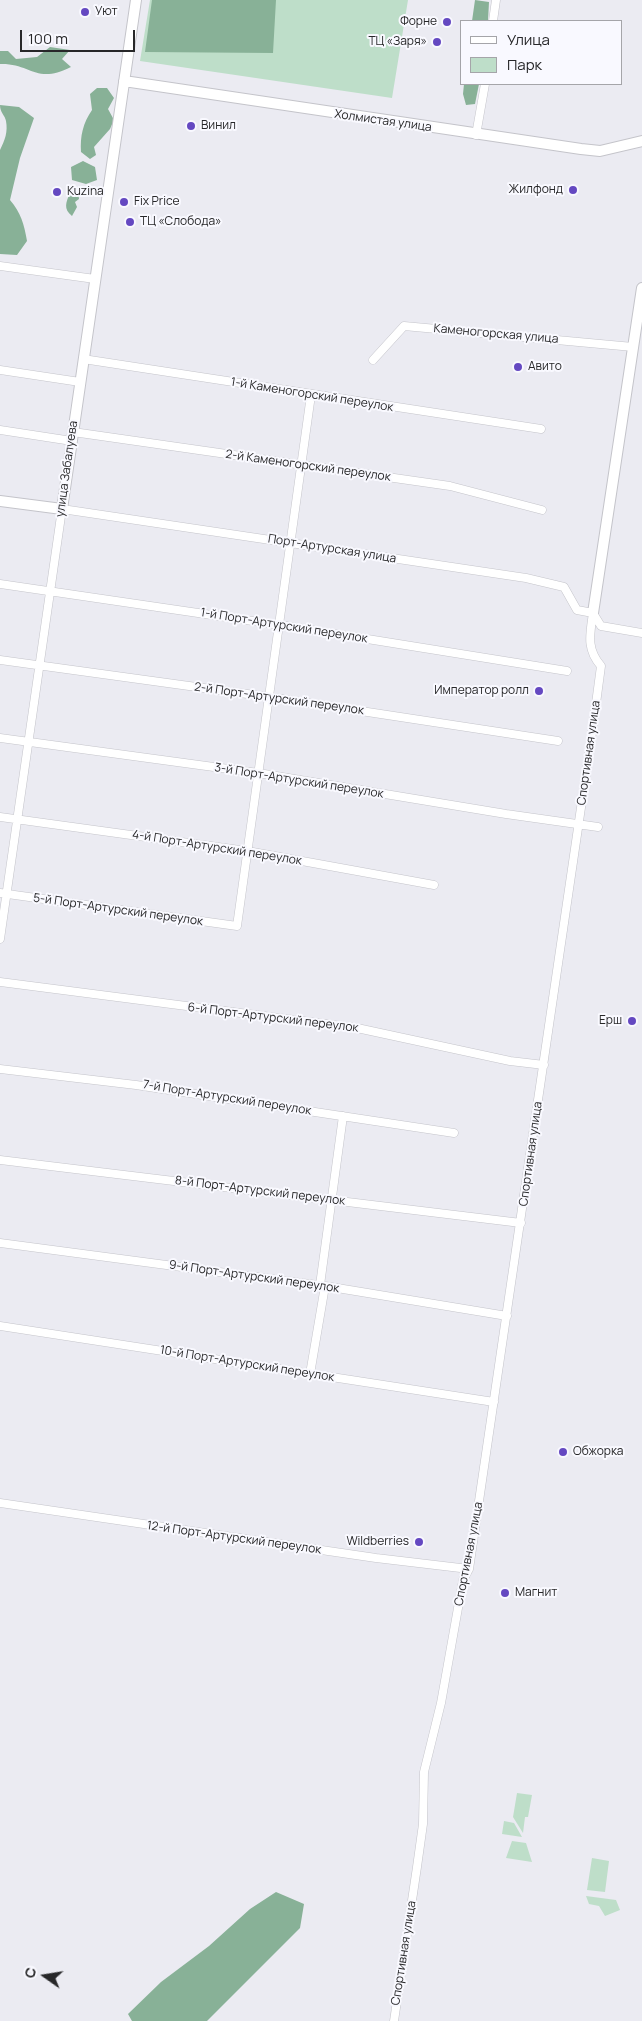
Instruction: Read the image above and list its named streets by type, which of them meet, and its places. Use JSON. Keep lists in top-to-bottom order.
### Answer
{
  "streets": {
    "street": [
      "Холмистая улица",
      "Каменогорская улица",
      "1-й Каменогорский переулок",
      "2-й Каменогорский переулок",
      "улица Забалуева",
      "Порт-Артурская улица",
      "1-й Порт-Артурский переулок",
      "2-й Порт-Артурский переулок",
      "Спортивная улица",
      "3-й Порт-Артурский переулок",
      "4-й Порт-Артурский переулок",
      "5-й Порт-Артурский переулок",
      "6-й Порт-Артурский переулок",
      "7-й Порт-Артурский переулок",
      "8-й Порт-Артурский переулок",
      "9-й Порт-Артурский переулок",
      "10-й Порт-Артурский переулок",
      "12-й Порт-Артурский переулок"
    ]
  },
  "crossings": [
    ["Холмистая улица", "улица Забалуева"],
    ["Каменогорская улица", "Спортивная улица"],
    ["1-й Каменогорский переулок", "улица Забалуева"],
    ["2-й Каменогорский переулок", "улица Забалуева"],
    ["улица Забалуева", "Порт-Артурская улица"],
    ["улица Забалуева", "1-й Порт-Артурский переулок"],
    ["улица Забалуева", "2-й Порт-Артурский переулок"],
    ["улица Забалуева", "3-й Порт-Артурский переулок"],
    ["улица Забалуева", "4-й Порт-Артурский переулок"],
    ["улица Забалуева", "5-й Порт-Артурский переулок"],
    ["Порт-Артурская улица", "Спортивная улица"],
    ["Спортивная улица", "3-й Порт-Артурский переулок"],
    ["Спортивная улица", "6-й Порт-Артурский переулок"],
    ["Спортивная улица", "8-й Порт-Артурский переулок"],
    ["Спортивная улица", "9-й Порт-Артурский переулок"],
    ["Спортивная улица", "10-й Порт-Артурский переулок"],
    ["Спортивная улица", "12-й Порт-Артурский переулок"],
    ["4-й Порт-Артурский переулок", "5-й Порт-Артурский переулок"]
  ],
  "places": [
    "Уют",
    "Форне",
    "ТЦ «Заря»",
    "Винил",
    "Жилфонд",
    "Kuzina",
    "Fix Price",
    "ТЦ «Слобода»",
    "Авито",
    "Император ролл",
    "Ерш",
    "Обжорка",
    "Wildberries",
    "Магнит"
  ],
  "legend": ["Улица", "Парк"],
  "scale_bar": "100 m",
  "north": "left"
}
